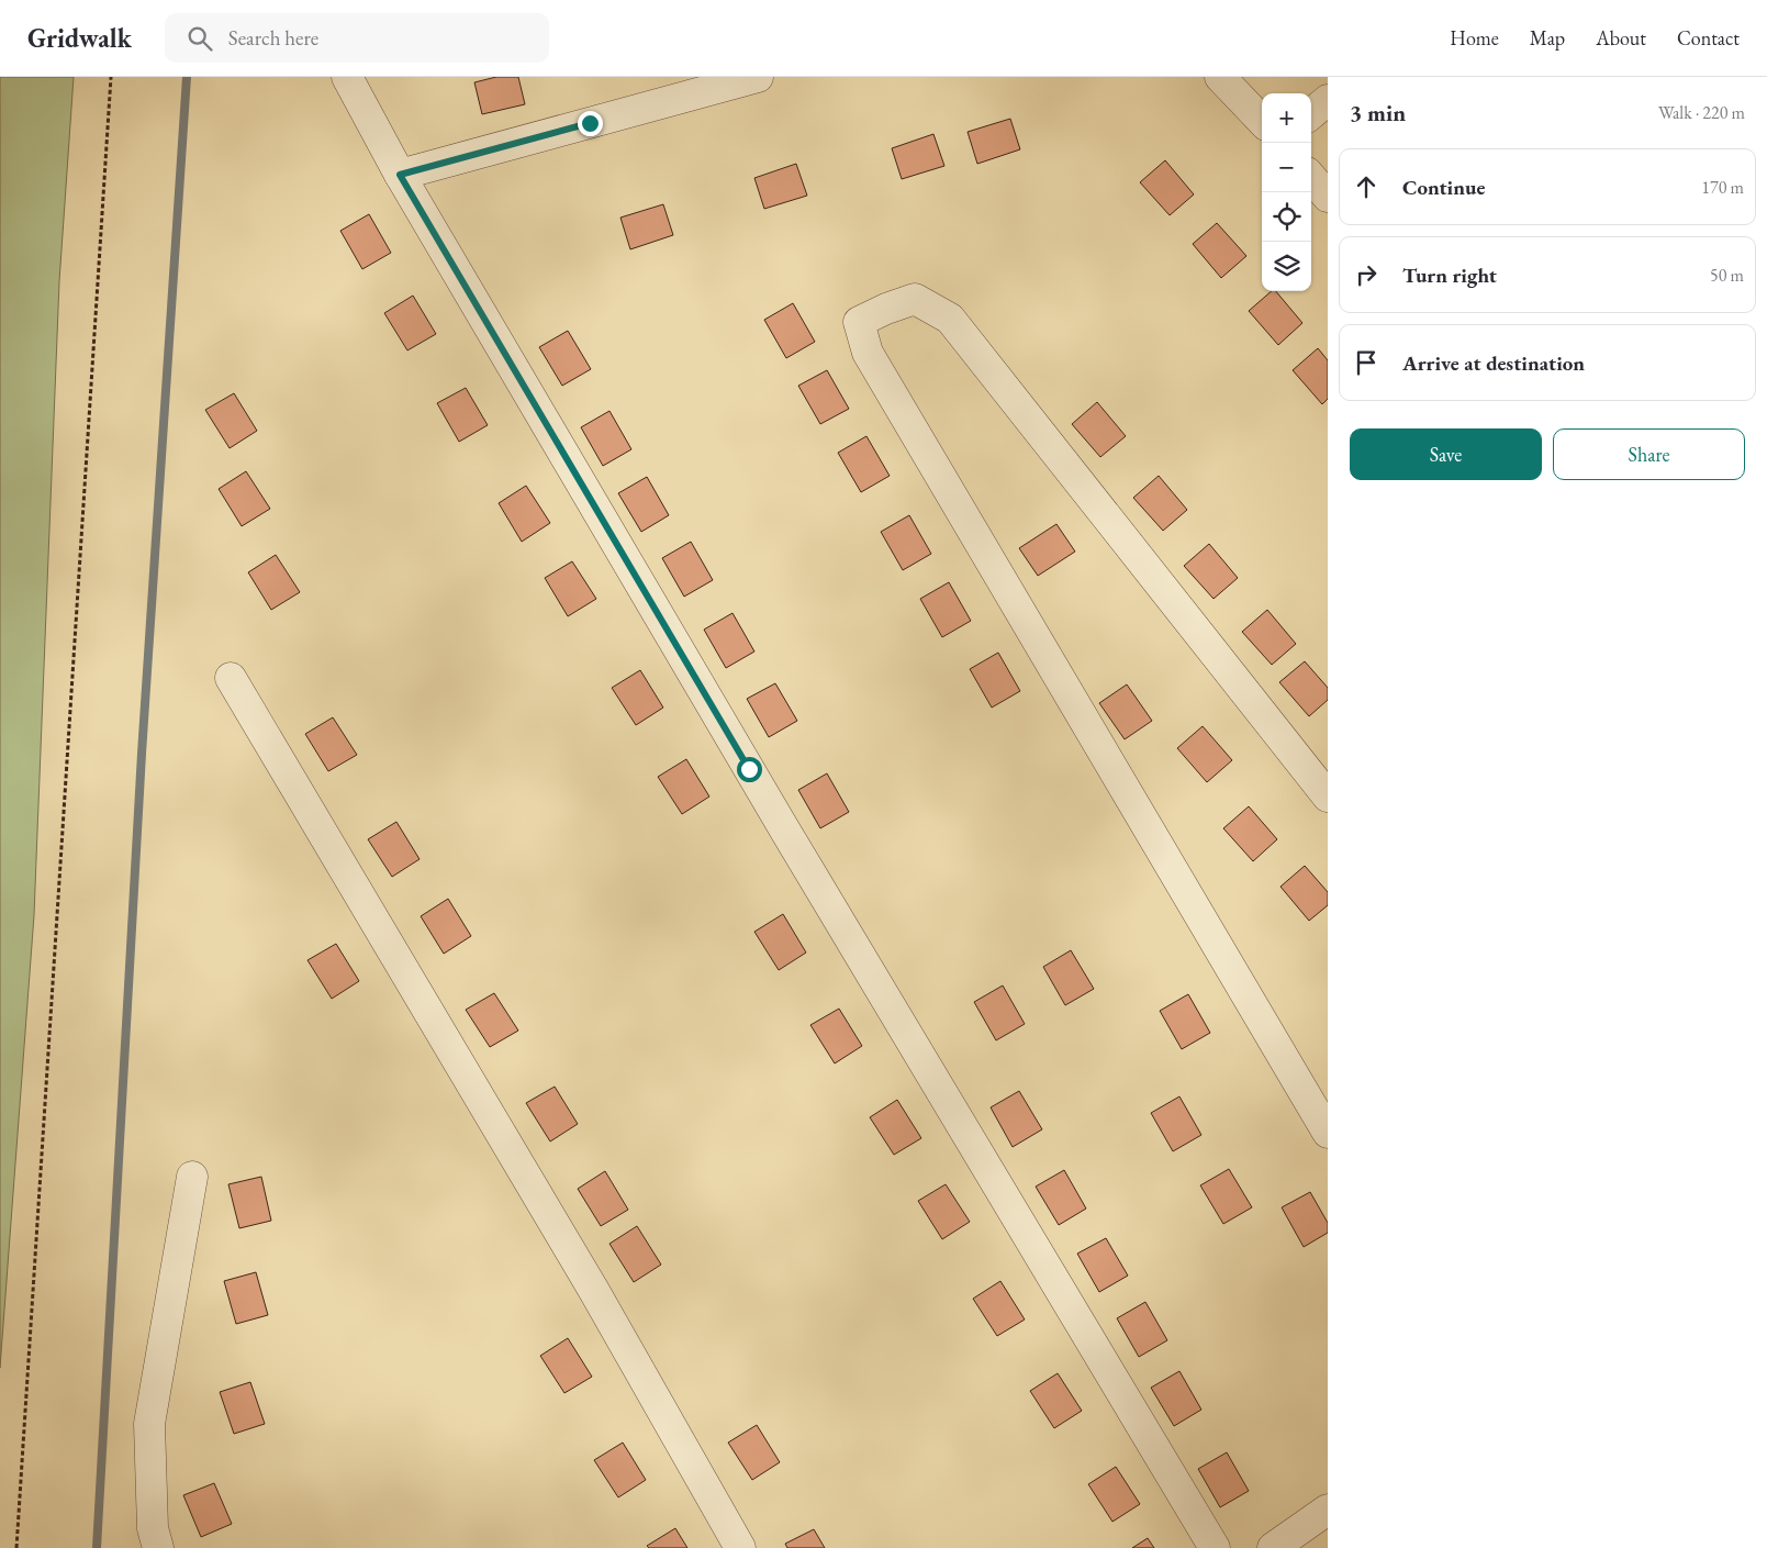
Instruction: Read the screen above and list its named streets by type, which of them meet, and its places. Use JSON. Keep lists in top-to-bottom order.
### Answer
{
  "page": {
    "header": "Gridwalk",
    "search": "Search here",
    "nav": [
      "Home",
      "Map",
      "About",
      "Contact"
    ],
    "heading": ["3 min", "Walk · 220 m"],
    "map_buttons": ["+", "−"],
    "list": [
      ["Continue", "170 m"],
      ["Turn right", "50 m"],
      "Arrive at destination"
    ],
    "buttons": ["Save", "Share"]
  }
}
